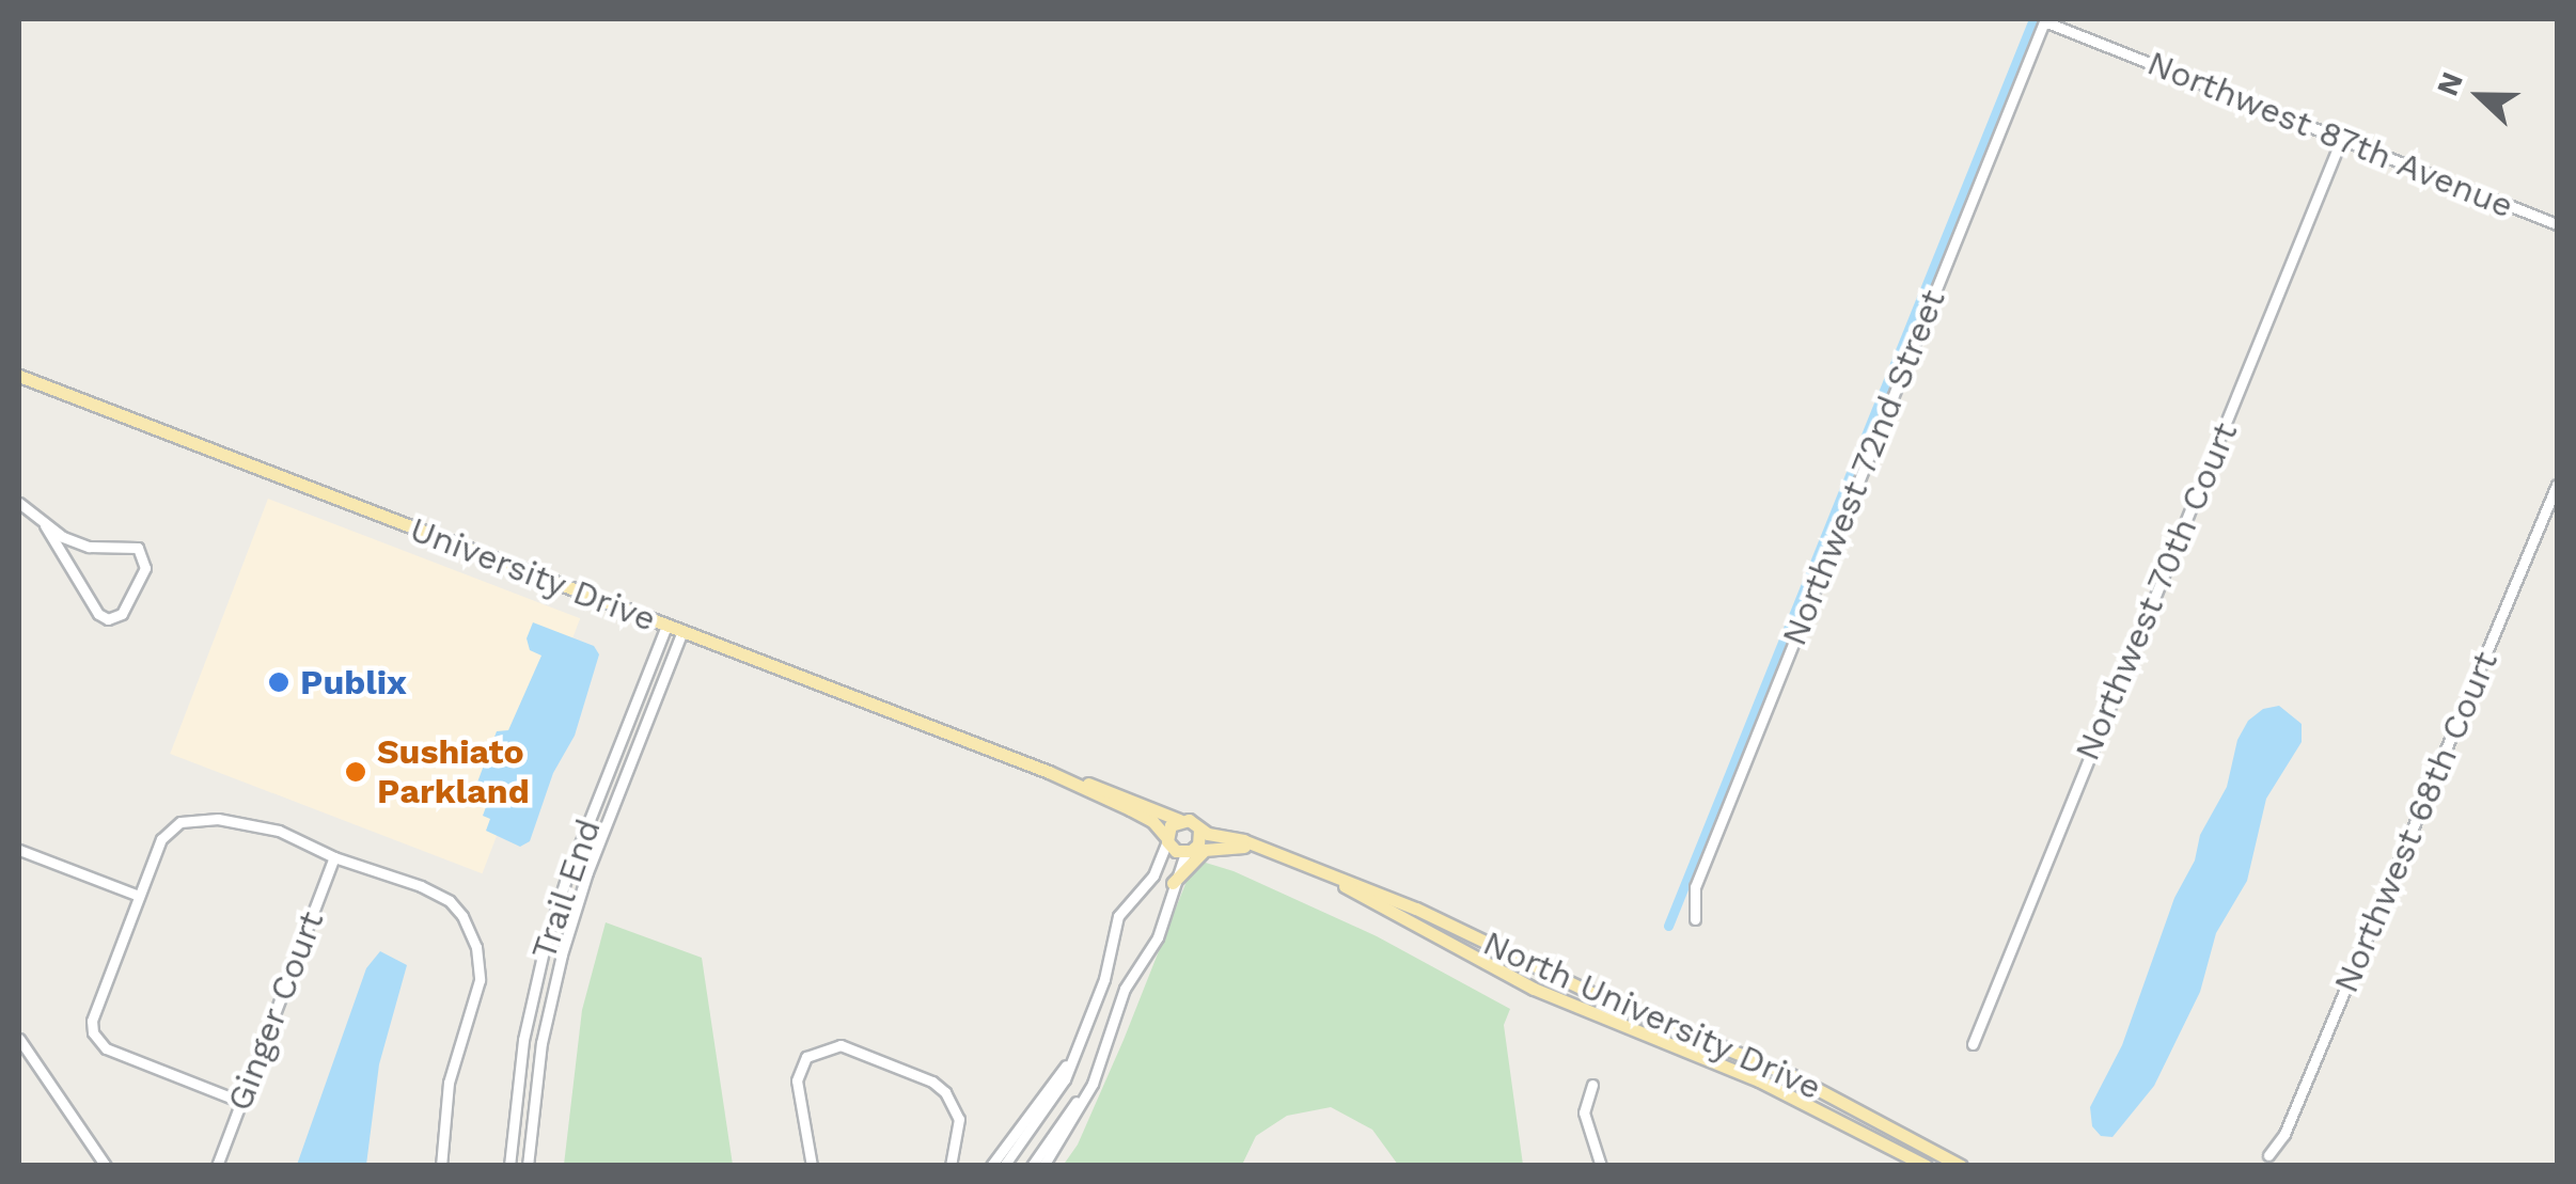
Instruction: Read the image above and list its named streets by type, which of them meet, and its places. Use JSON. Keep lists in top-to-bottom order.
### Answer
{
  "streets": {
    "main road": ["University Drive", "North University Drive"],
    "street": [
      "Northwest 87th Avenue",
      "Northwest 72nd Street",
      "Northwest 70th Court",
      "Northwest 68th Court",
      "Trail End",
      "Ginger Court"
    ]
  },
  "crossings": [
    ["Northwest 87th Avenue", "Northwest 72nd Street"],
    ["Northwest 87th Avenue", "Northwest 70th Court"],
    ["University Drive", "Trail End"]
  ],
  "places": ["Publix", "Sushiato Parkland"],
  "north": "left"
}
